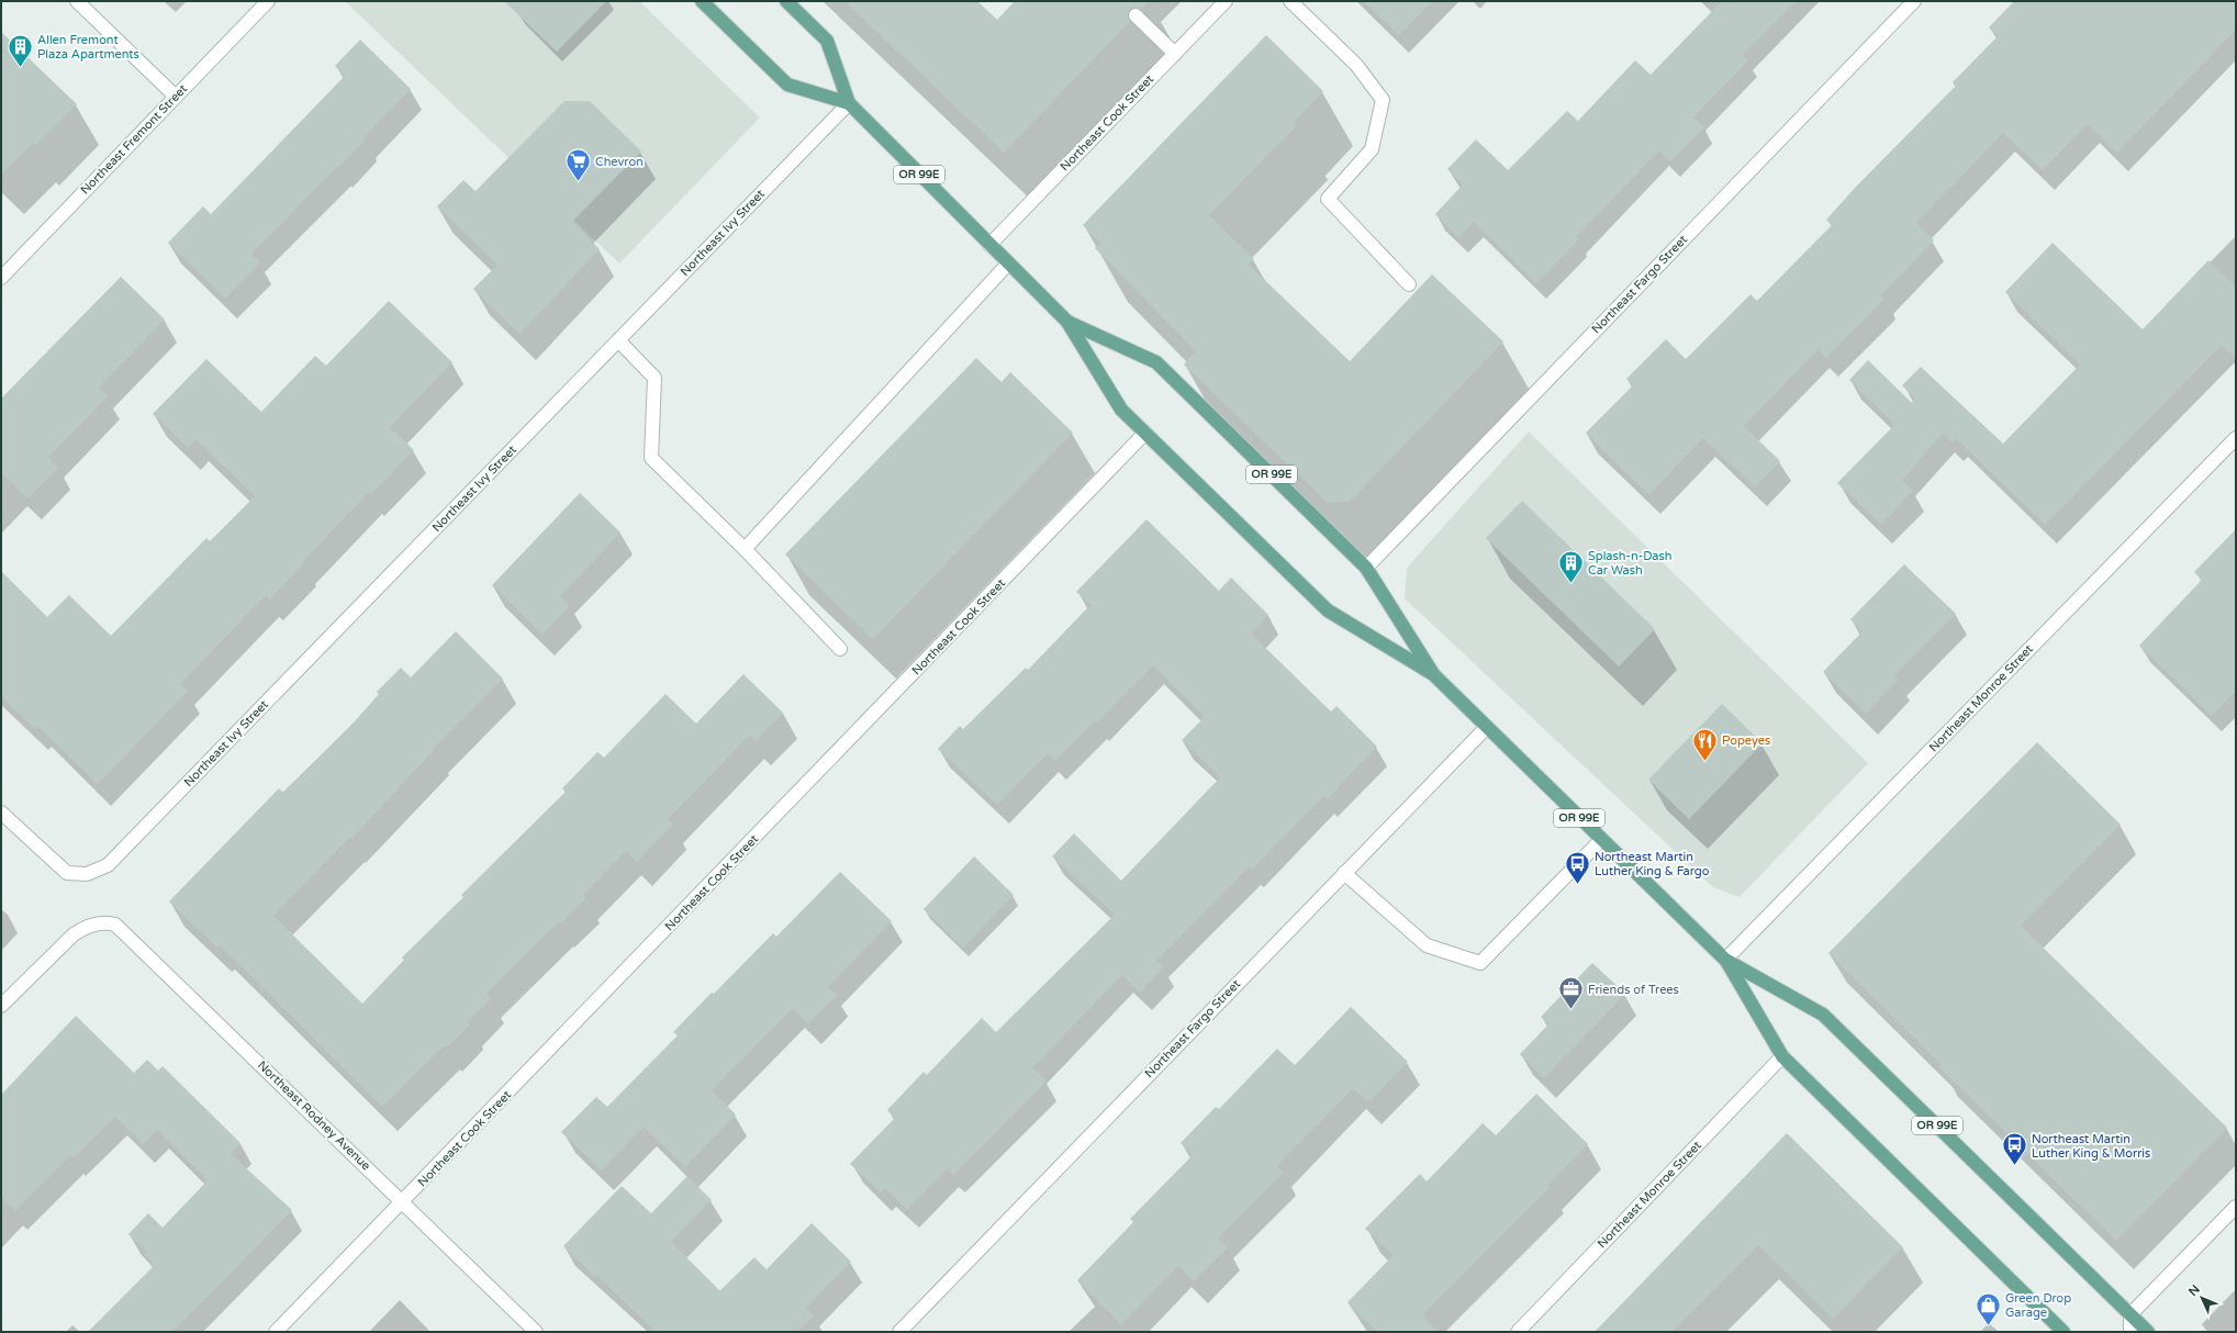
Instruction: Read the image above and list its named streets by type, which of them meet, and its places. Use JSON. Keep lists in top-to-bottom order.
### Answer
{
  "streets": {
    "main road": ["OR 99E"],
    "street": [
      "Northeast Cook Street",
      "Northeast Fremont Street",
      "Northeast Ivy Street",
      "Northeast Fargo Street",
      "Northeast Monroe Street",
      "Northeast Rodney Avenue"
    ]
  },
  "crossings": [
    ["Northeast Cook Street", "OR 99E"],
    ["Northeast Cook Street", "Northeast Rodney Avenue"],
    ["OR 99E", "Northeast Ivy Street"],
    ["OR 99E", "Northeast Fargo Street"],
    ["OR 99E", "Northeast Monroe Street"]
  ],
  "places": {
    "building": ["Allen Fremont Plaza Apartments", "Splash-n-Dash Car Wash"],
    "supermarket": ["Chevron"],
    "restaurant": ["Popeyes"],
    "bus stop": ["Northeast Martin Luther King & Fargo", "Northeast Martin Luther King & Morris"],
    "office": ["Friends of Trees"],
    "shop": ["Green Drop Garage"]
  },
  "north": "top left"
}
